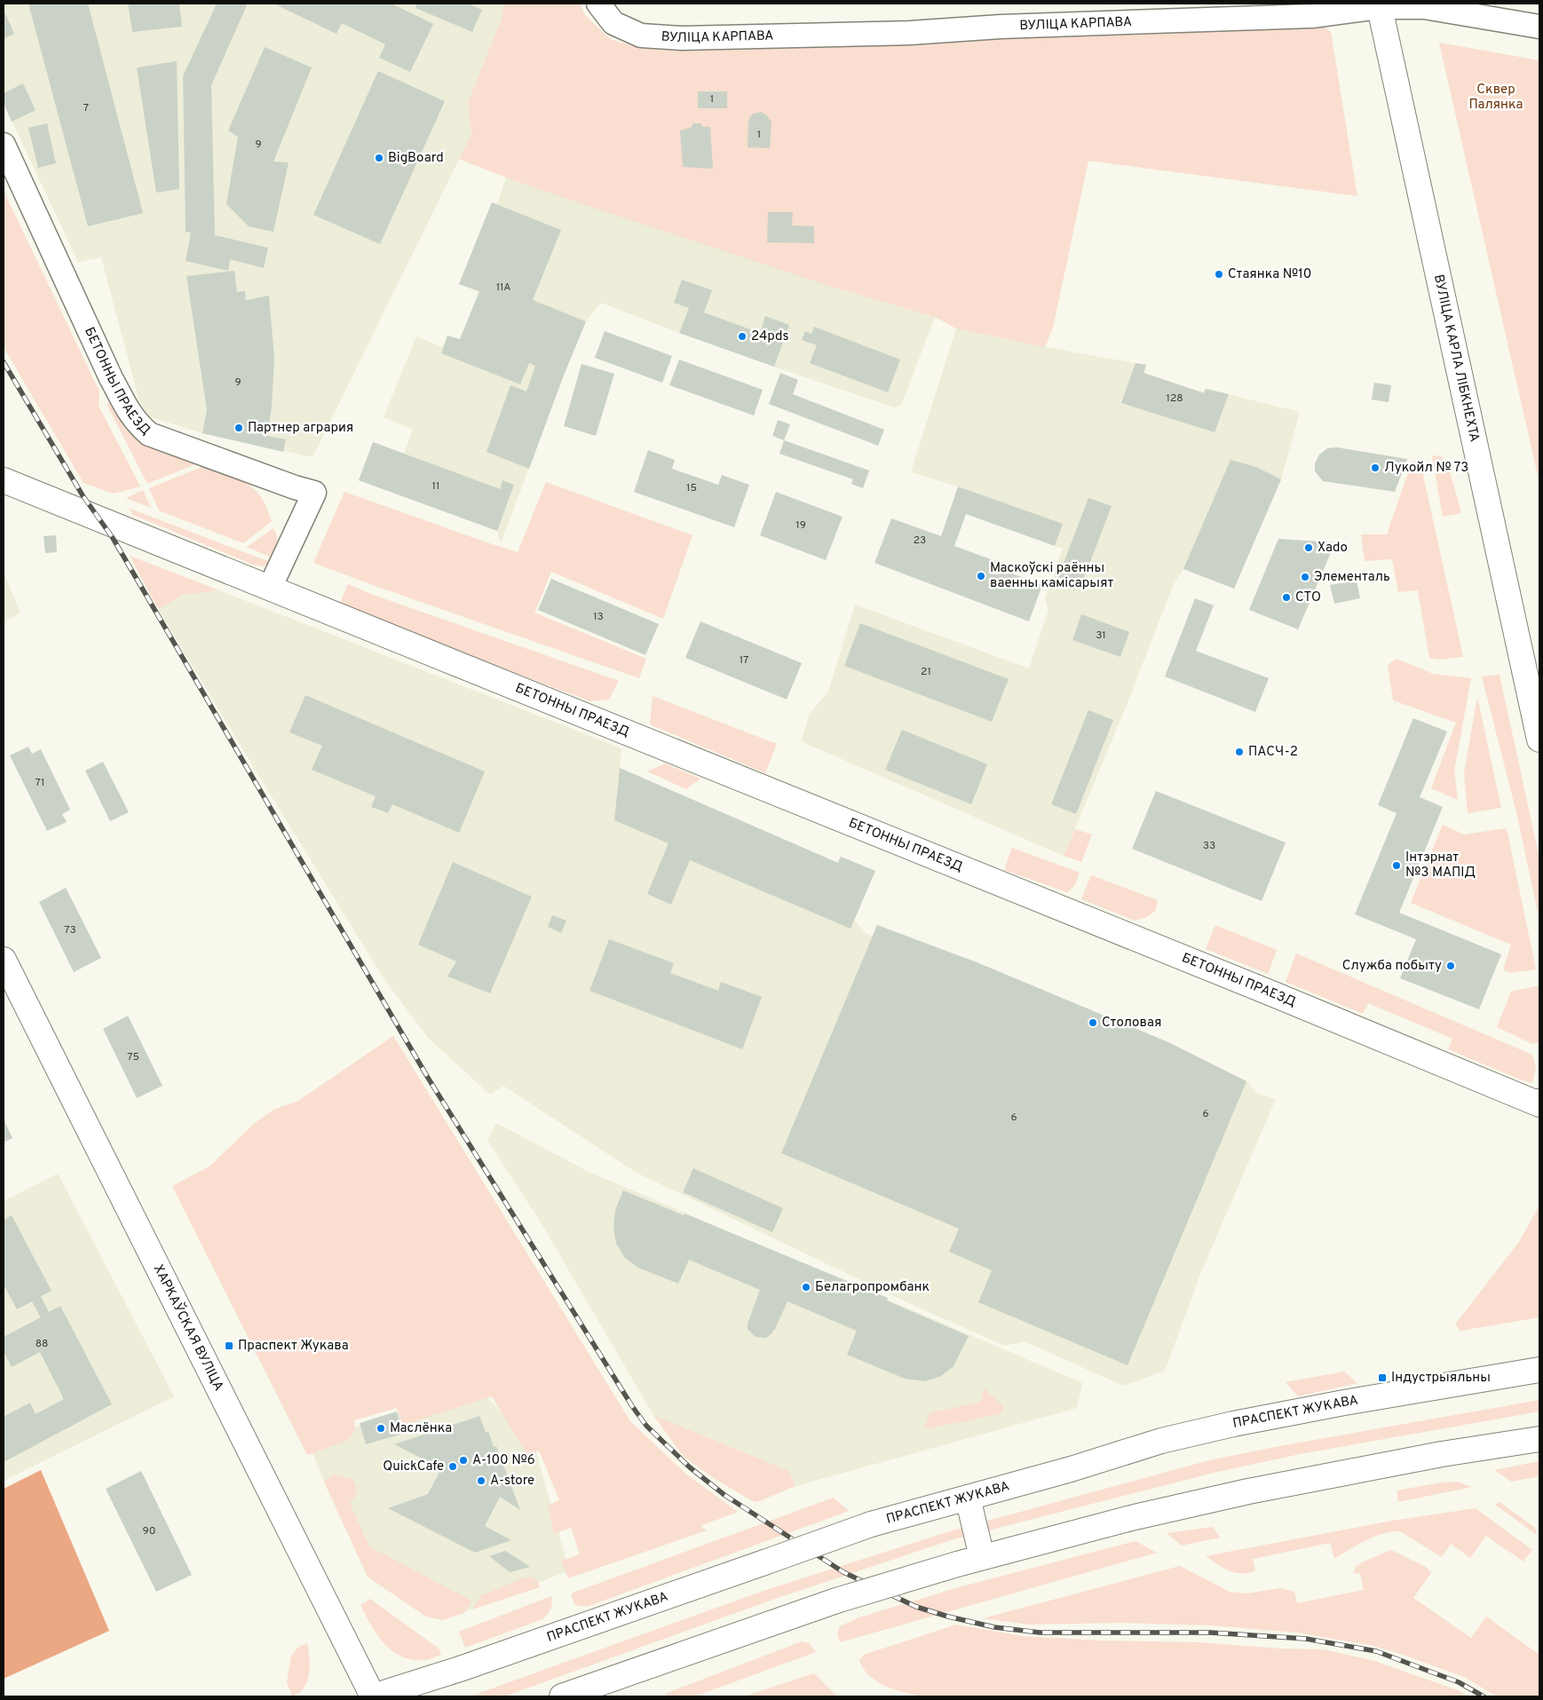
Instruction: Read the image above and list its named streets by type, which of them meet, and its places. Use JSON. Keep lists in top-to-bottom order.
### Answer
{
  "streets": {
    "main road": [
      "ВУЛІЦА КАРЛА ЛІБКНЕХТА",
      "БЕТОННЫ ПРАЕЗД",
      "ХАРКАЎСКАЯ ВУЛІЦА",
      "ПРАСПЕКТ ЖУКАВА"
    ],
    "street": ["ВУЛІЦА КАРПАВА"]
  },
  "crossings": [
    ["ВУЛІЦА КАРПАВА", "ВУЛІЦА КАРЛА ЛІБКНЕХТА"],
    ["ХАРКАЎСКАЯ ВУЛІЦА", "ПРАСПЕКТ ЖУКАВА"]
  ],
  "parks": ["Сквер Палянка"],
  "places": {
    "other": [
      "BigBoard",
      "Стаянка №10",
      "24pds",
      "Партнер агрария",
      "Лукойл № 73",
      "Xado",
      "Маскоўскі раённы ваенны камісарыят",
      "Элементаль",
      "СТО",
      "ПАСЧ-2",
      "Інтэрнат №3 МАПІД",
      "Служба побыту",
      "Столовая",
      "Белагропромбанк",
      "Маслёнка",
      "А-100 №6",
      "QuickCafe",
      "А-store"
    ],
    "transit": ["Праспект Жукава", "Індустрыяльны"]
  },
  "house_numbers": [
    "1",
    "7",
    "1",
    "9",
    "11А",
    "9",
    "128",
    "11",
    "15",
    "19",
    "23",
    "13",
    "31",
    "17",
    "21",
    "71",
    "33",
    "73",
    "75",
    "6",
    "6",
    "88",
    "90"
  ]
}
